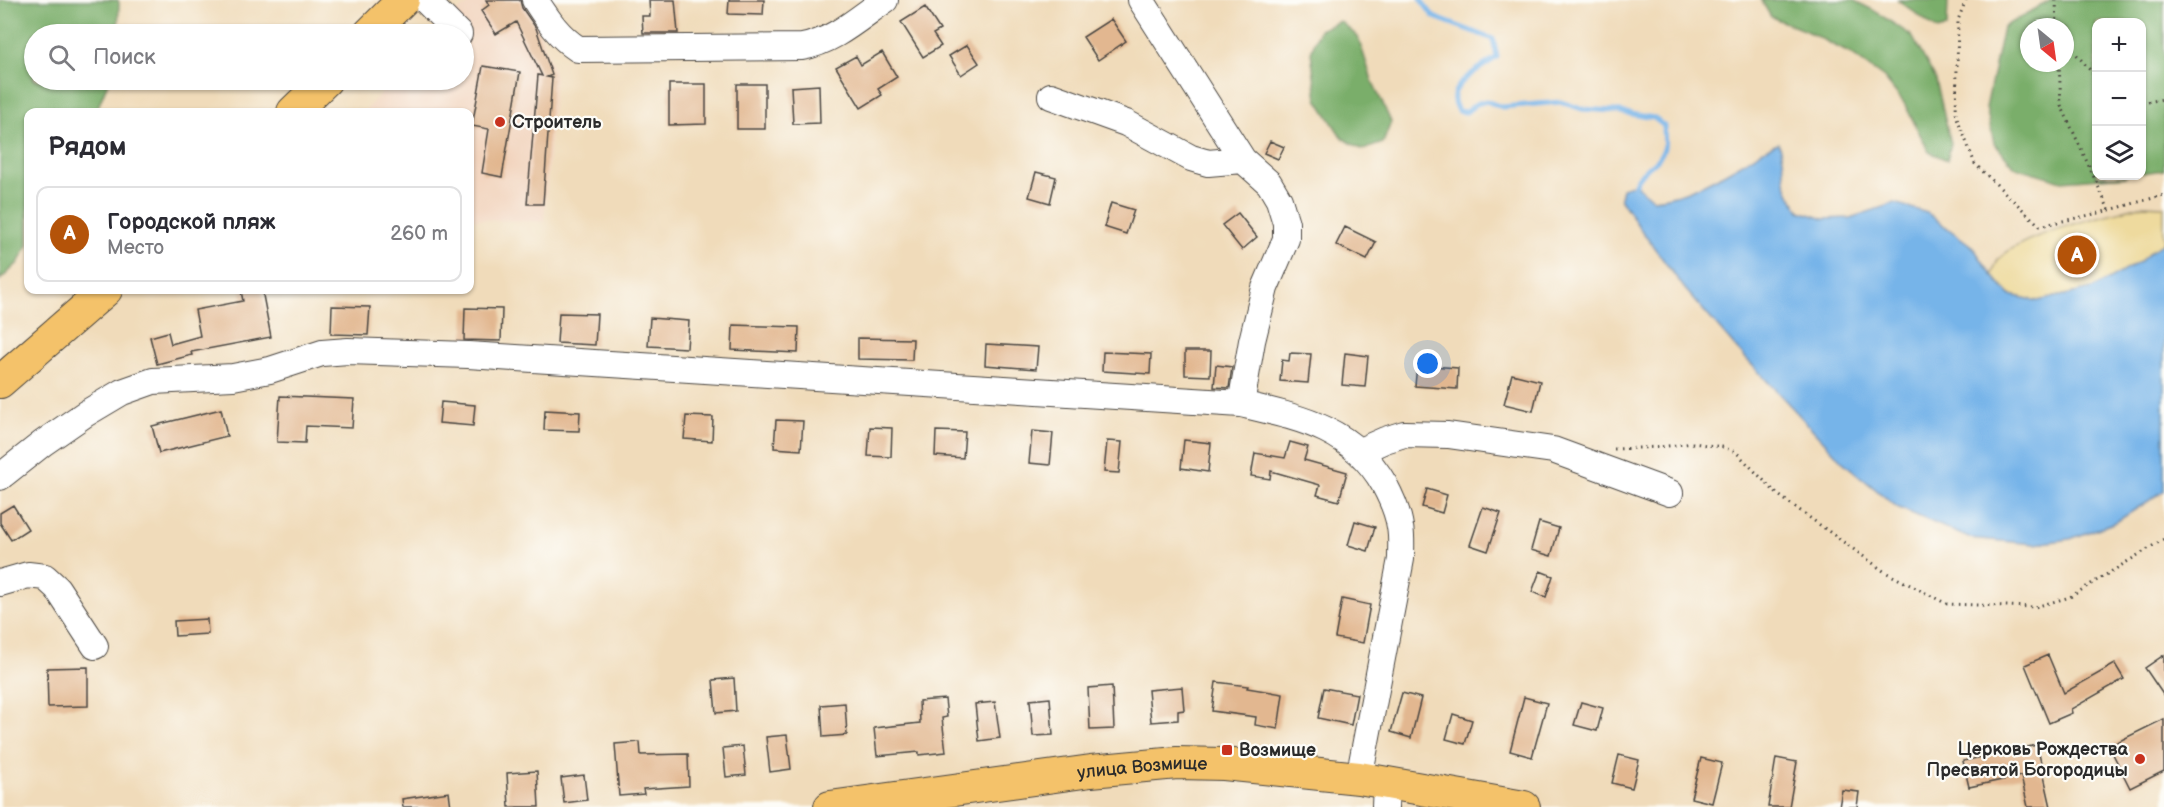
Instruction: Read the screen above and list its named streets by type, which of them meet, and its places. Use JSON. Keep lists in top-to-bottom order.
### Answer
{
  "streets": {
    "main road": ["улица Возмище"]
  },
  "places": {
    "other": ["Строитель", "Церковь Рождества Пресвятой Богородицы"],
    "transit": ["Возмище"]
  },
  "north": "bottom right",
  "page": {
    "map_buttons": ["+", "−"],
    "search": "Поиск",
    "heading": "Рядом",
    "list": [
      {
        "mark": "A",
        "name": "Городской пляж",
        "note": "Место",
        "value": "260 m"
      }
    ],
    "pins": "A"
  }
}
